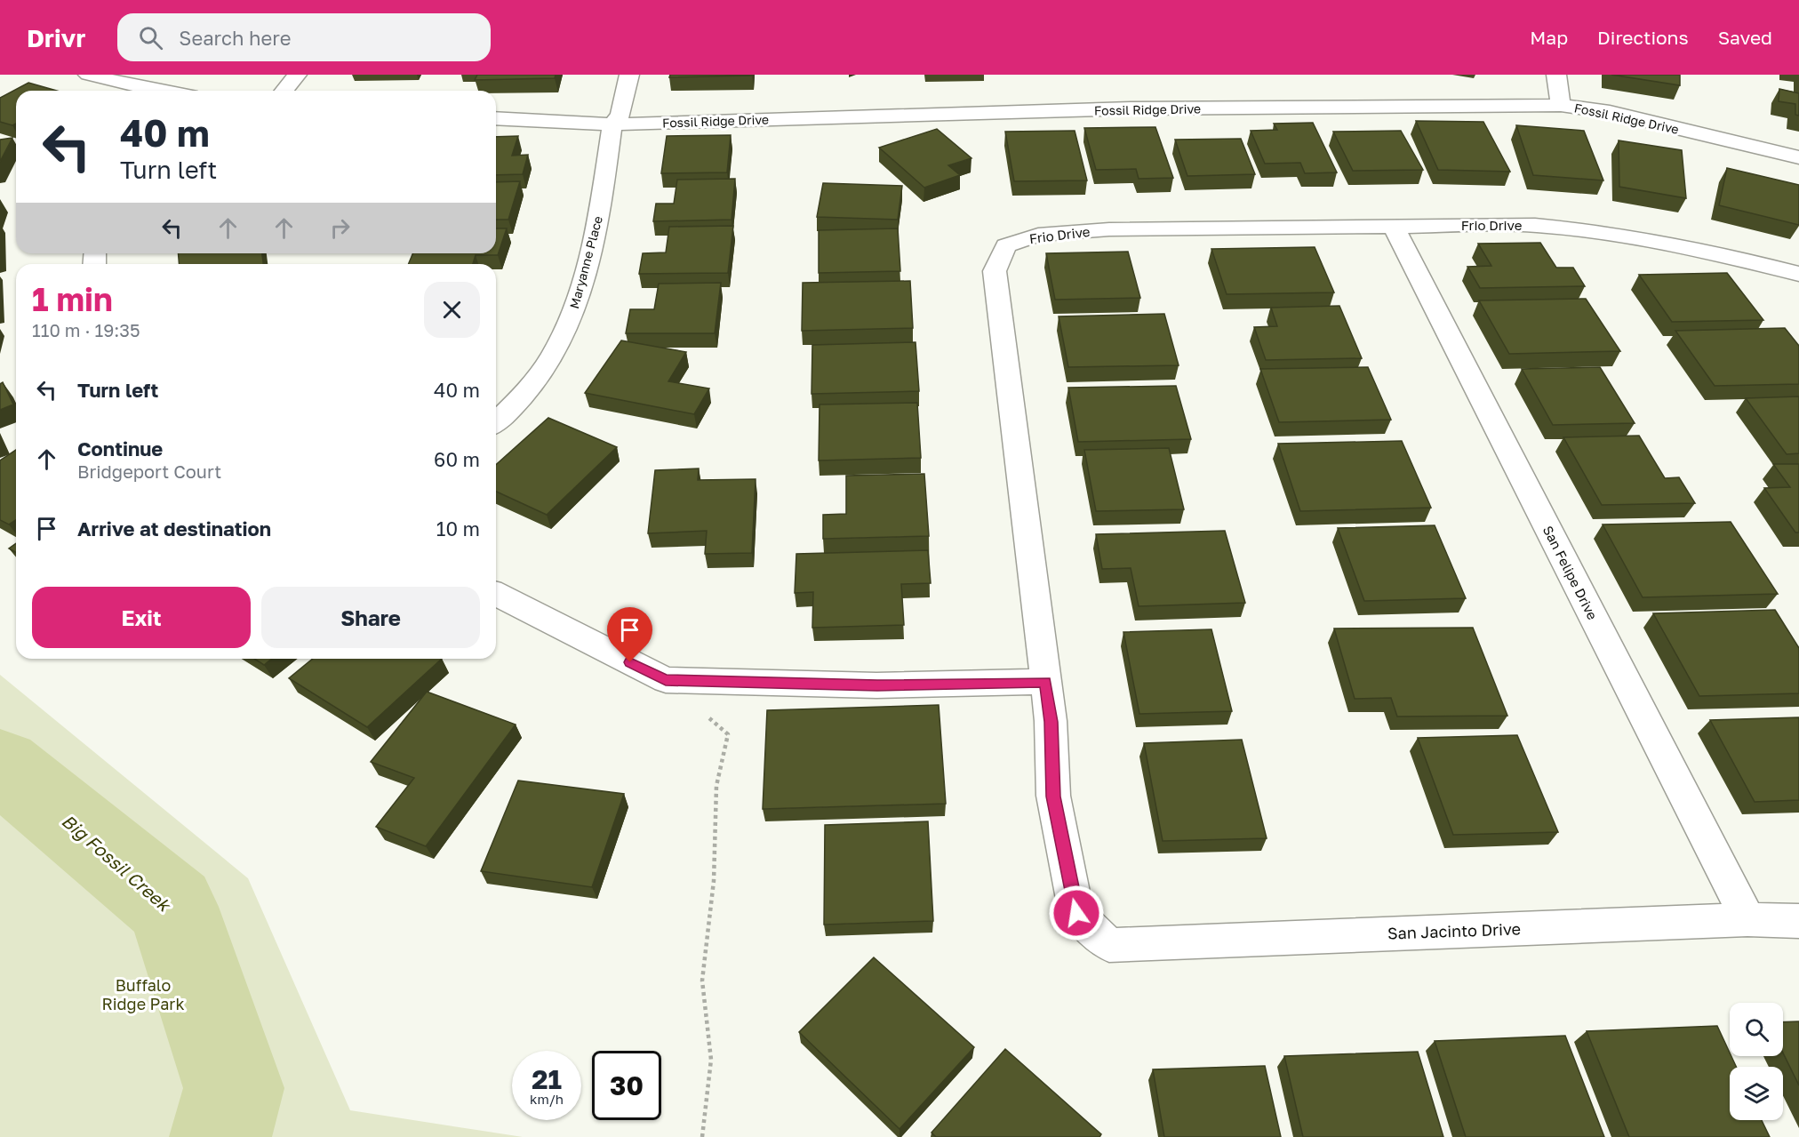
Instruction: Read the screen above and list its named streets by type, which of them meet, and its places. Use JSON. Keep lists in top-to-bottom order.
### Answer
{
  "streets": {
    "street": [
      "Fossil Ridge Drive",
      "Frio Drive",
      "Maryanne Place",
      "San Felipe Drive",
      "San Jacinto Drive"
    ]
  },
  "crossings": [
    ["Fossil Ridge Drive", "Maryanne Place"],
    ["Frio Drive", "San Felipe Drive"],
    ["Frio Drive", "San Jacinto Drive"],
    ["San Felipe Drive", "San Jacinto Drive"]
  ],
  "water": ["Big Fossil Creek"],
  "parks": ["Buffalo Ridge Park"],
  "page": {
    "header": "Drivr",
    "search": "Search here",
    "nav": ["Map", "Directions", "Saved"],
    "turn": ["40 m", "Turn left"],
    "heading": ["1 min", "110 m · 19:35"],
    "list": [
      {
        "name": "Turn left",
        "value": "40 m"
      },
      {
        "name": "Continue",
        "note": "Bridgeport Court",
        "value": "60 m"
      },
      {
        "name": "Arrive at destination",
        "value": "10 m"
      }
    ],
    "buttons": ["Exit", "Share"],
    "speed": "21 km/h",
    "limit": "30"
  }
}
